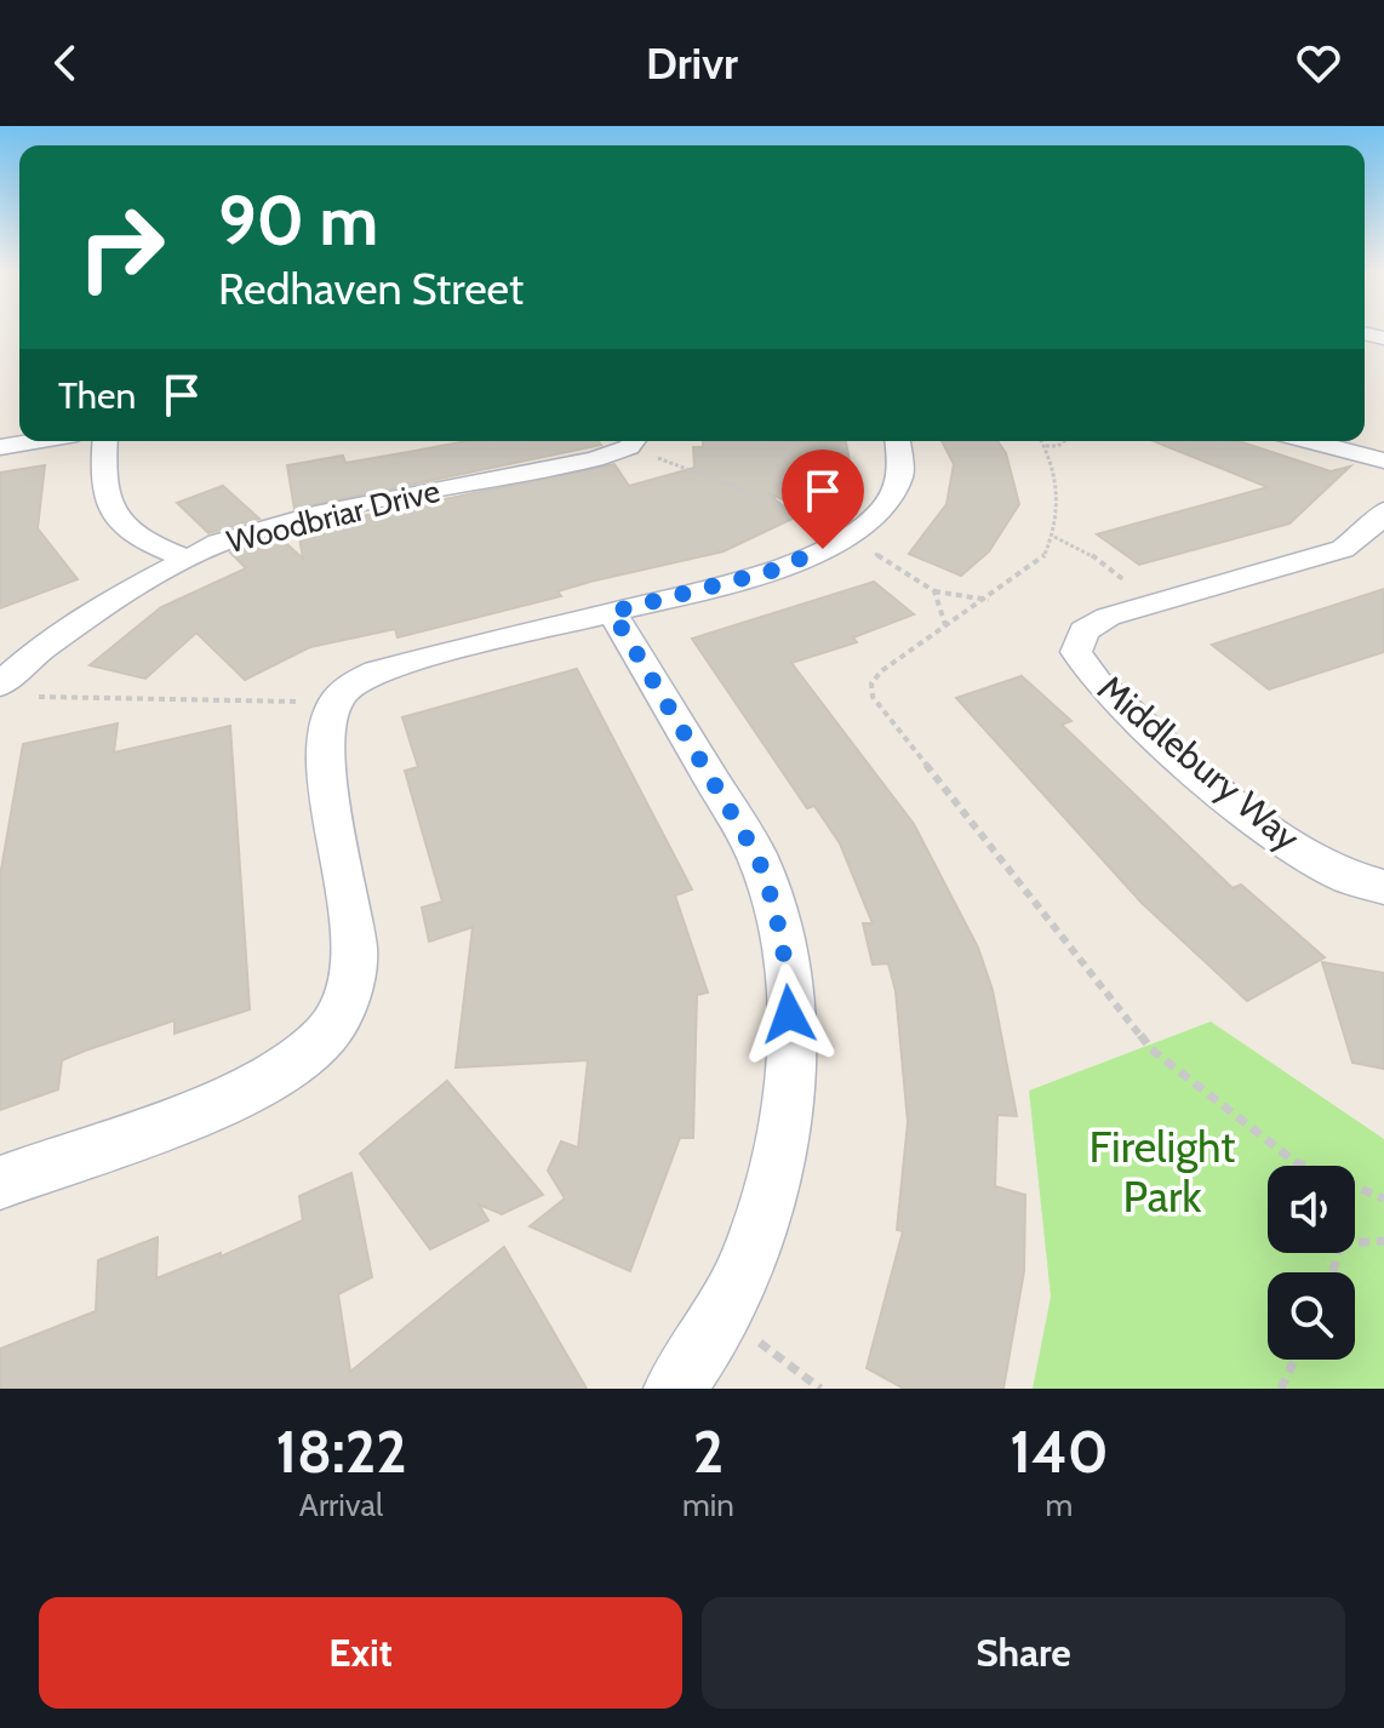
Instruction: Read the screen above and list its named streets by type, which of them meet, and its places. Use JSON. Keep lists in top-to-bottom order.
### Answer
{
  "streets": {
    "street": ["Woodbriar Drive", "Middlebury Way"]
  },
  "parks": ["Firelight Park"],
  "page": {
    "header": "Drivr",
    "turn": ["90 m", "Redhaven Street"],
    "then": "Then",
    "eta": [
      "18:22",
      "Arrival",
      "2",
      "min",
      "140",
      "m"
    ],
    "buttons": ["Exit", "Share"]
  }
}
